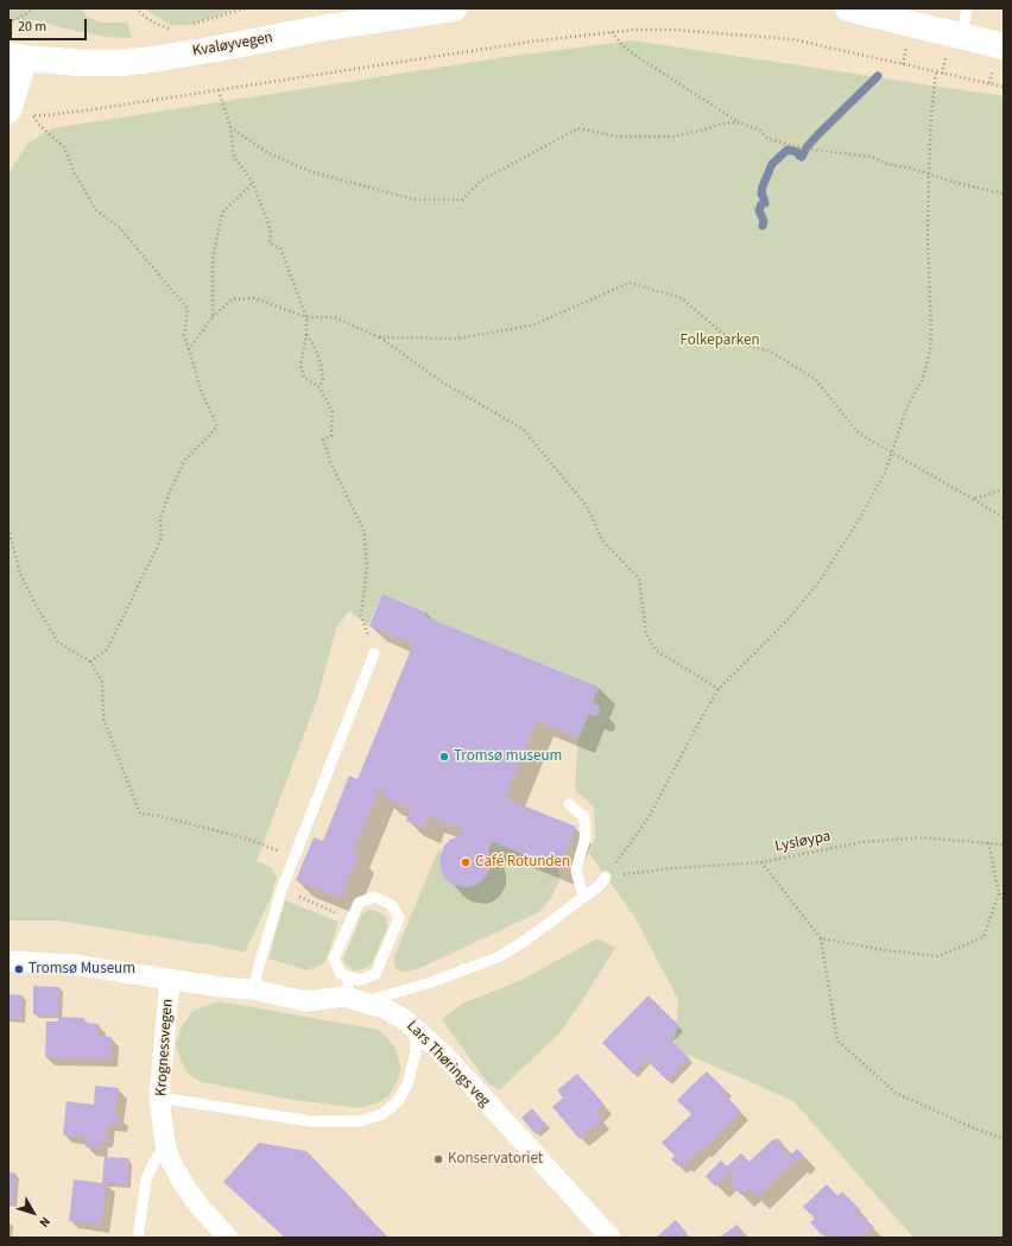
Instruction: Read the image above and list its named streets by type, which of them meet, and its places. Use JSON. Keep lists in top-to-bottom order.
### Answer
{
  "streets": {
    "street": ["Kvaløyvegen", "Krognessvegen", "Lars Thørings veg"],
    "path": ["Lysløypa"]
  },
  "crossings": [
    ["Krognessvegen", "Lars Thørings veg"]
  ],
  "parks": ["Folkeparken"],
  "places": [
    "Tromsø museum",
    "Café Rotunden",
    "Tromsø Museum",
    "Konservatoriet"
  ],
  "scale_bar": "20 m",
  "north": "bottom right"
}
